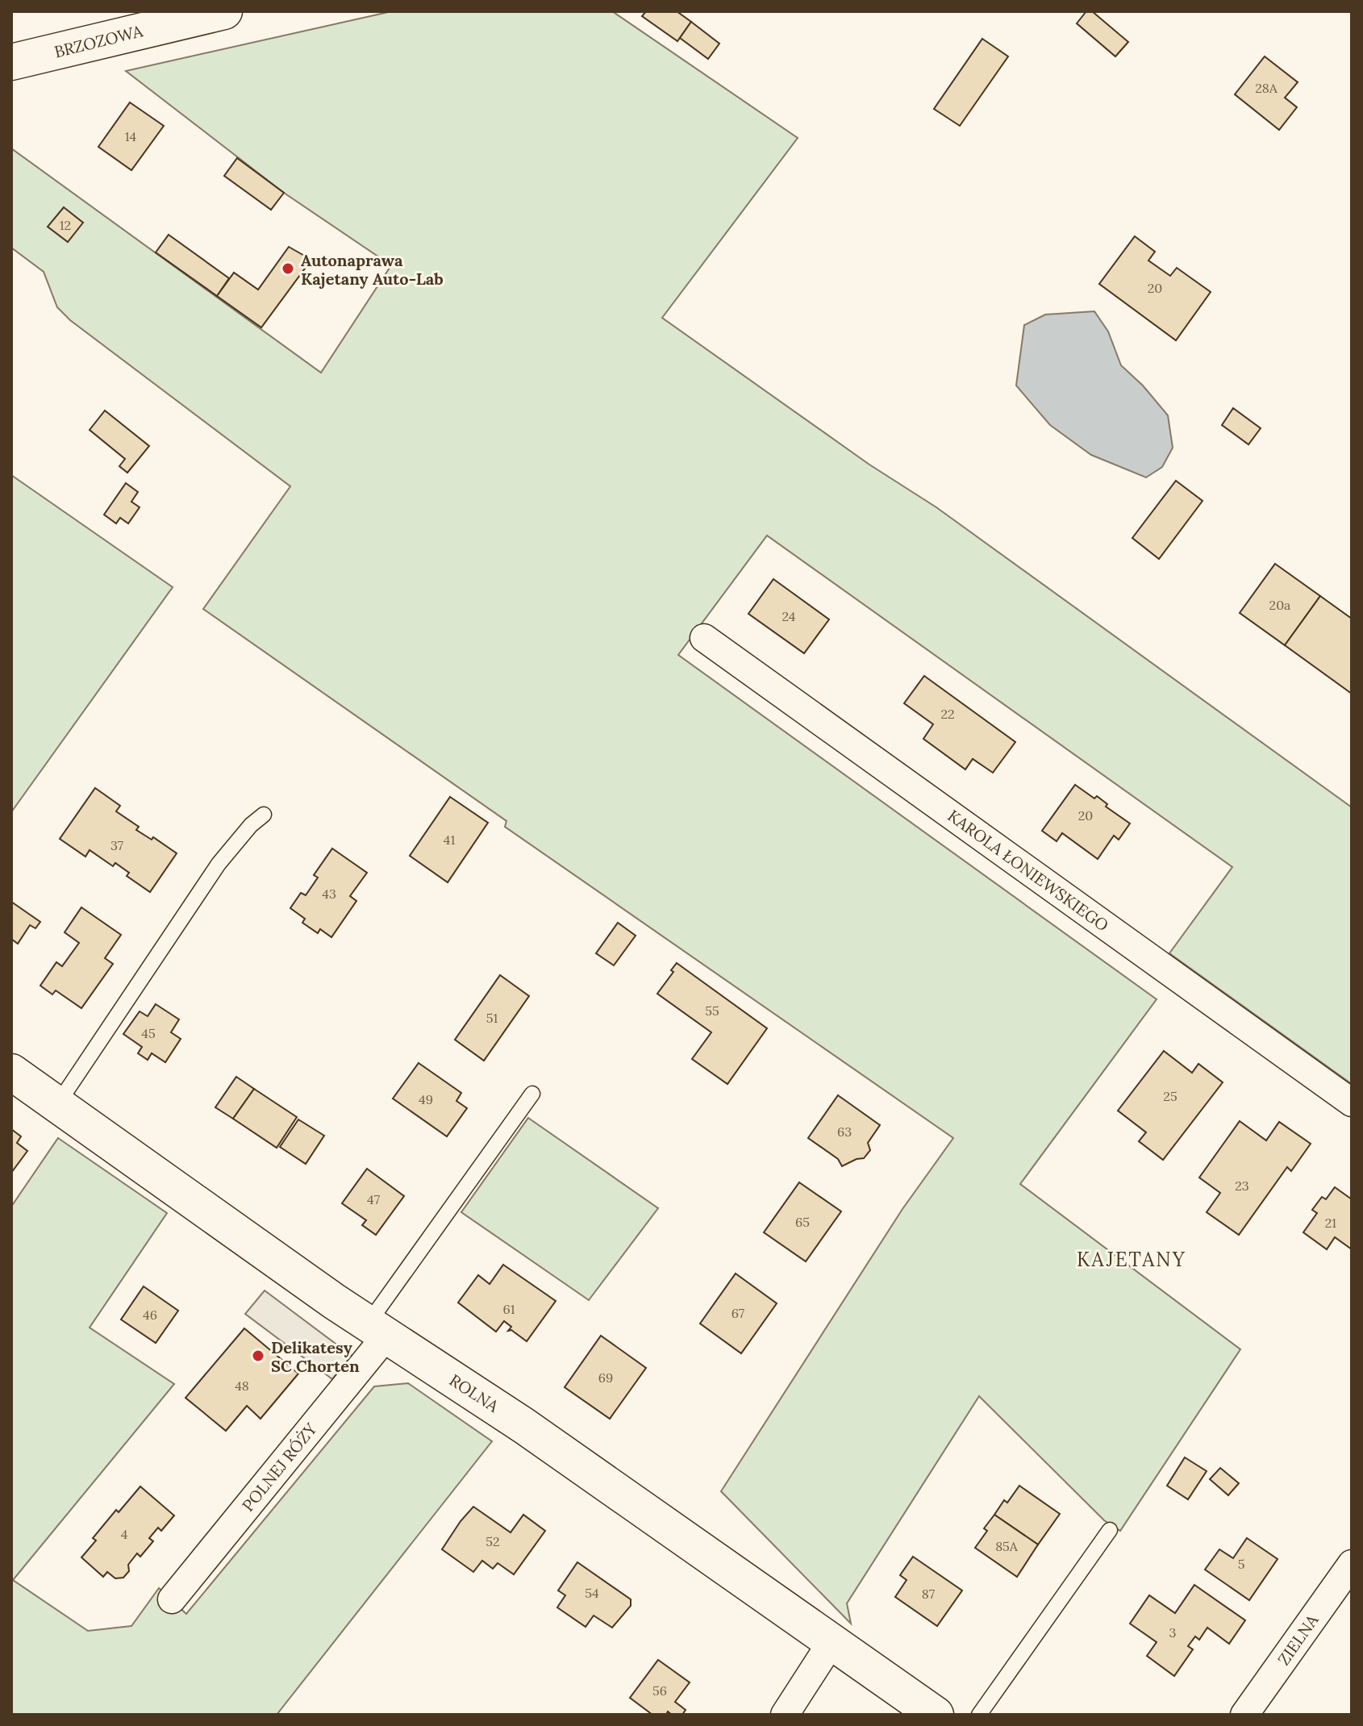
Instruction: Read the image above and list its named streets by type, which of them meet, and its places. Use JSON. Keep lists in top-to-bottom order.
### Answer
{
  "streets": {
    "street": [
      "BRZOZOWA",
      "KAROLA ŁONIEWSKIEGO",
      "ROLNA",
      "POLNEJ RÓŻY",
      "ZIELNA"
    ]
  },
  "crossings": [
    ["ROLNA", "POLNEJ RÓŻY"]
  ],
  "districts": ["KAJETANY"],
  "places": ["Autonaprawa Kajetany Auto-Lab", "Delikatesy SC Chorten"],
  "house_numbers": [
    "28A",
    "14",
    "12",
    "20",
    "20a",
    "24",
    "22",
    "20",
    "41",
    "37",
    "43",
    "55",
    "51",
    "45",
    "25",
    "49",
    "63",
    "23",
    "47",
    "65",
    "21",
    "61",
    "67",
    "46",
    "69",
    "48",
    "4",
    "52",
    "85A",
    "5",
    "54",
    "87",
    "3",
    "56"
  ]
}
